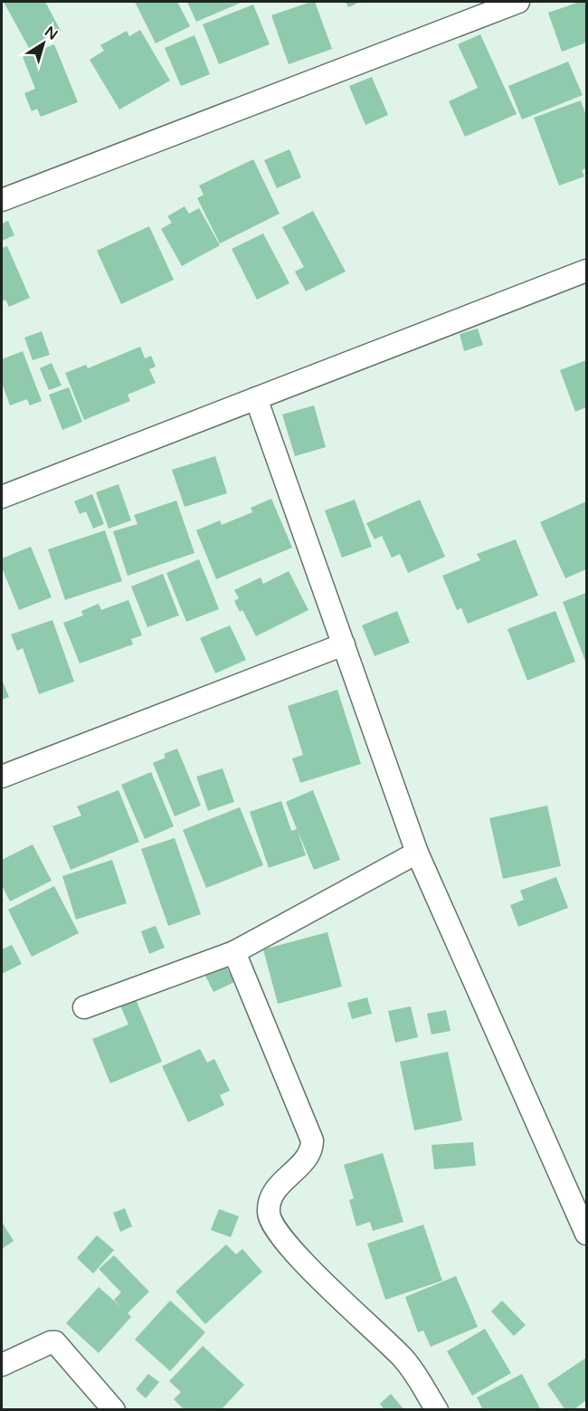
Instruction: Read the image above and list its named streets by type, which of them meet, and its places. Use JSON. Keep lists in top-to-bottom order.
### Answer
{
  "north": "top right"
}
